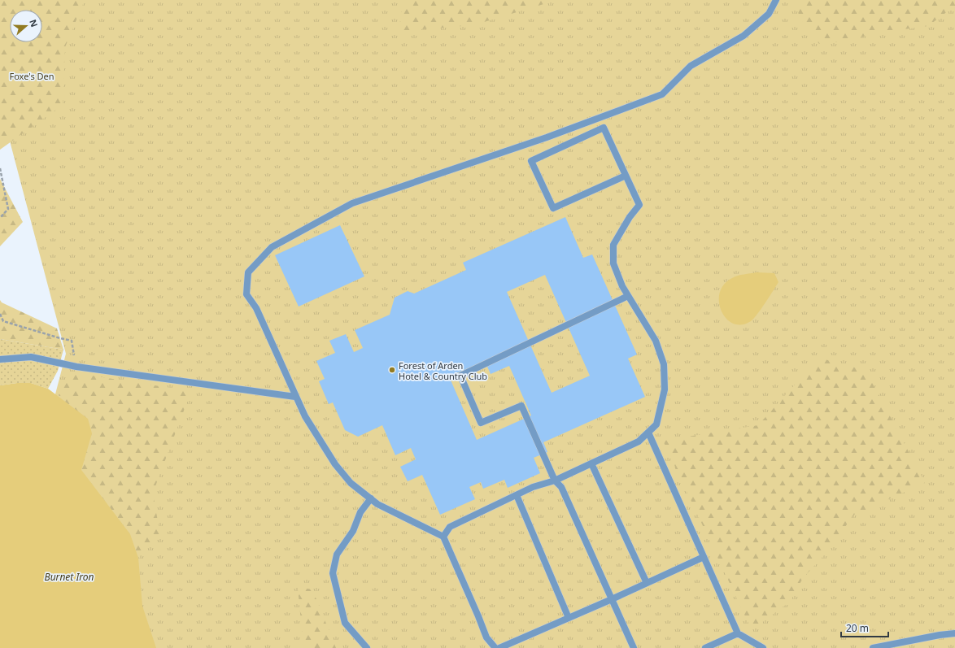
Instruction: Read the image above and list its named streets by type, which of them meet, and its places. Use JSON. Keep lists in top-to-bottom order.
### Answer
{
  "water": ["Burnet Iron"],
  "parks": ["Foxe's Den"],
  "places": ["Forest of Arden Hotel & Country Club"],
  "scale_bar": "20 m",
  "north": "right"
}
